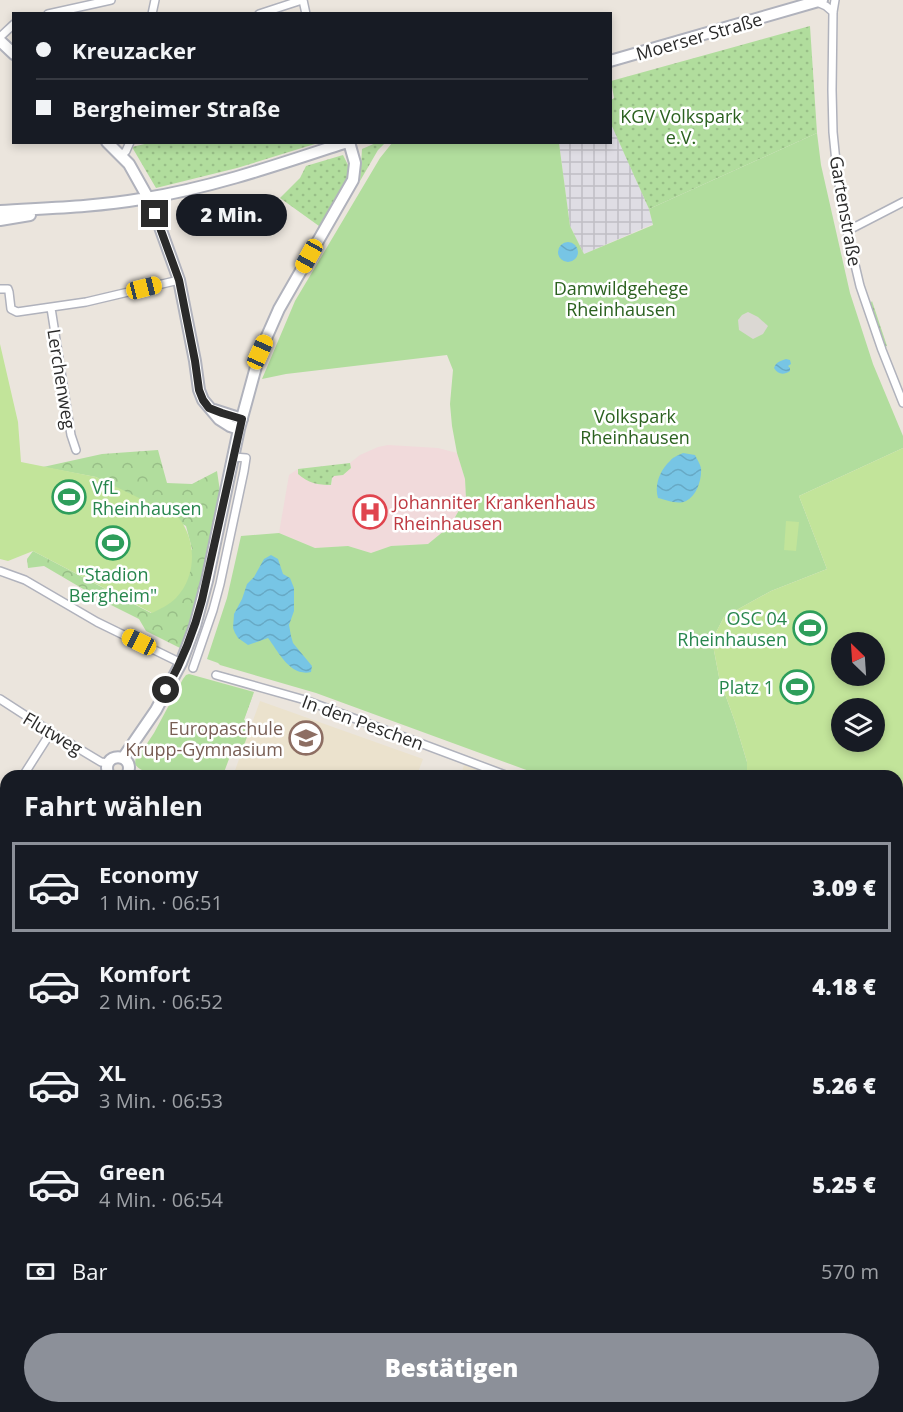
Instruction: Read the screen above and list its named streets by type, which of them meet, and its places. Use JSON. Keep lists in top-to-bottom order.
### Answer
{
  "streets": {
    "street": [
      "Moerser Straße",
      "Gartenstraße",
      "Lerchenweg",
      "In den Peschen",
      "Flutweg"
    ]
  },
  "parks": ["KGV Volkspark e.V.", "Damwildgehege Rheinhausen", "Volkspark Rheinhausen"],
  "places": {
    "sports": [
      "VfL Rheinhausen",
      "\"Stadion Bergheim\"",
      "OSC 04 Rheinhausen",
      "Platz 1"
    ],
    "hospital": ["Johanniter Krankenhaus Rheinhausen"],
    "school or university": ["Europaschule Krupp-Gymnasium"]
  },
  "north": "top left",
  "page": {
    "banner": ["Kreuzacker", "Bergheimer Straße"],
    "bubble": "2 Min.",
    "heading": "Fahrt wählen",
    "list": [
      {
        "name": "Economy",
        "note": "1 Min. · 06:51",
        "value": "3.09 €"
      },
      {
        "name": "Komfort",
        "note": "2 Min. · 06:52",
        "value": "4.18 €"
      },
      {
        "name": "XL",
        "note": "3 Min. · 06:53",
        "value": "5.26 €"
      },
      {
        "name": "Green",
        "note": "4 Min. · 06:54",
        "value": "5.25 €"
      }
    ],
    "pay": ["Bar", "570 m"],
    "buttons": "Bestätigen"
  }
}
